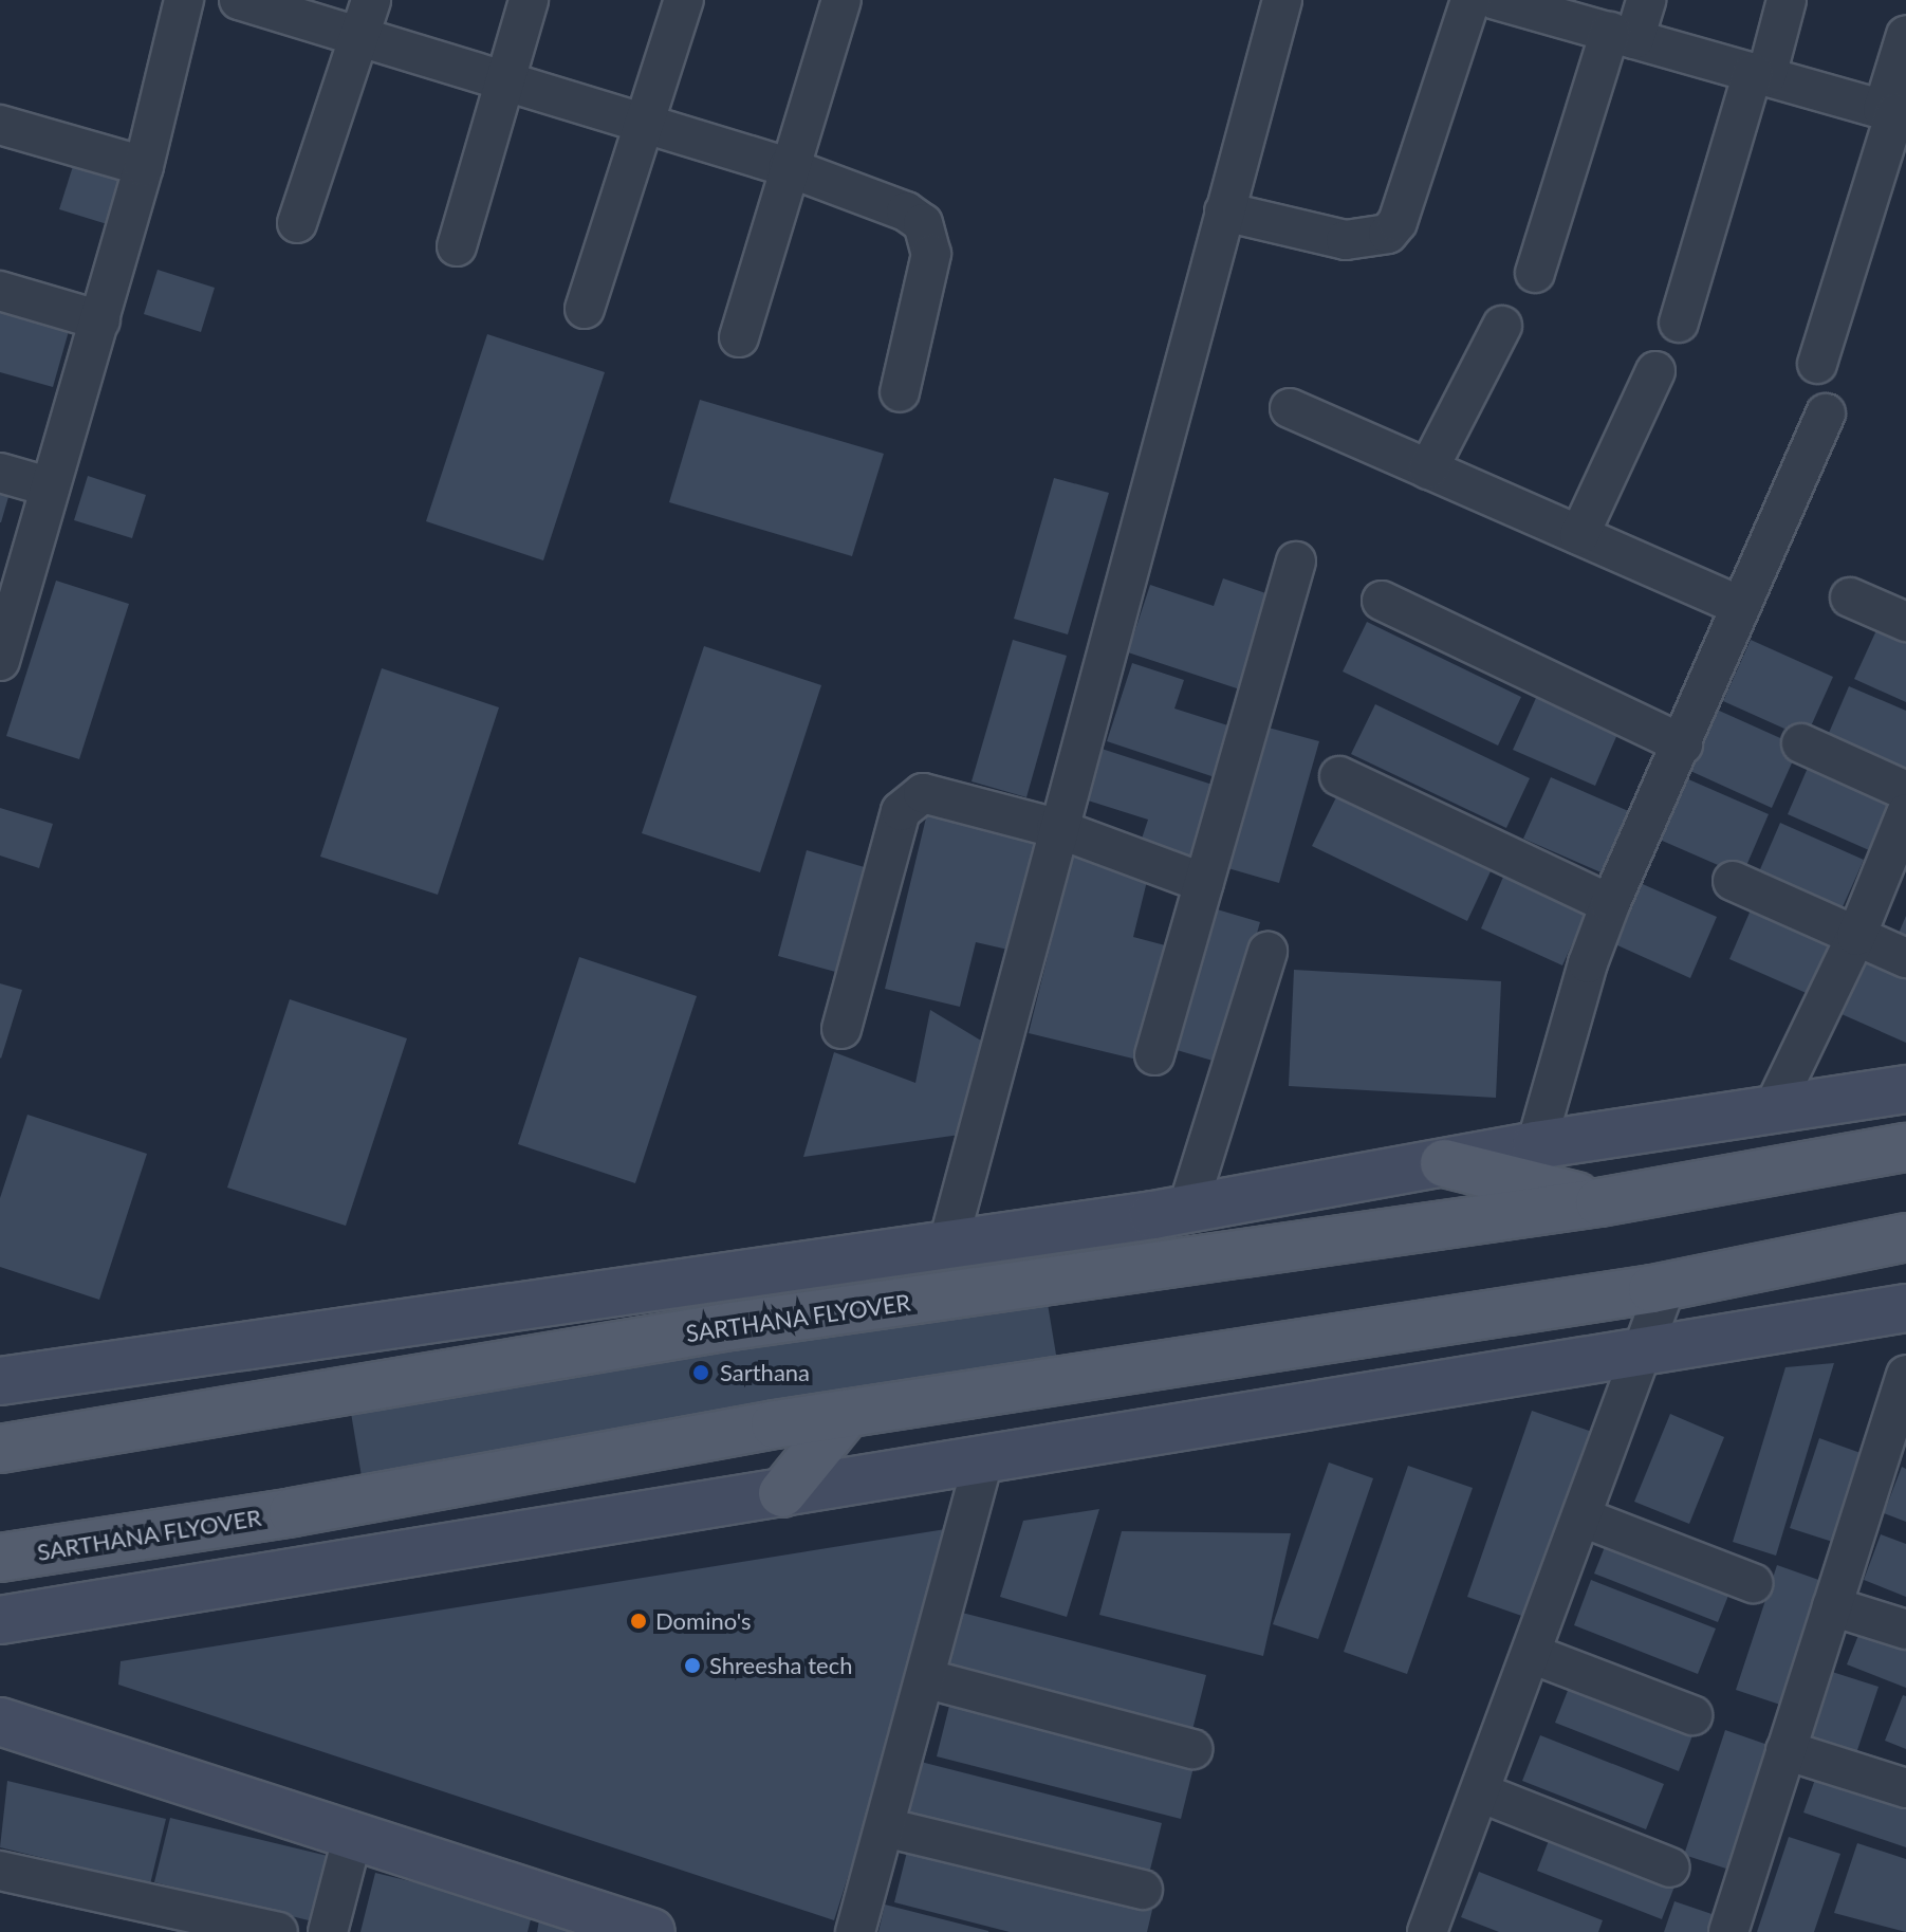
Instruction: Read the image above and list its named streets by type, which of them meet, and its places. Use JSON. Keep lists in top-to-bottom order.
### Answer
{
  "streets": {
    "main road": ["SARTHANA FLYOVER"]
  },
  "places": ["Sarthana", "Domino's", "Shreesha tech"]
}
